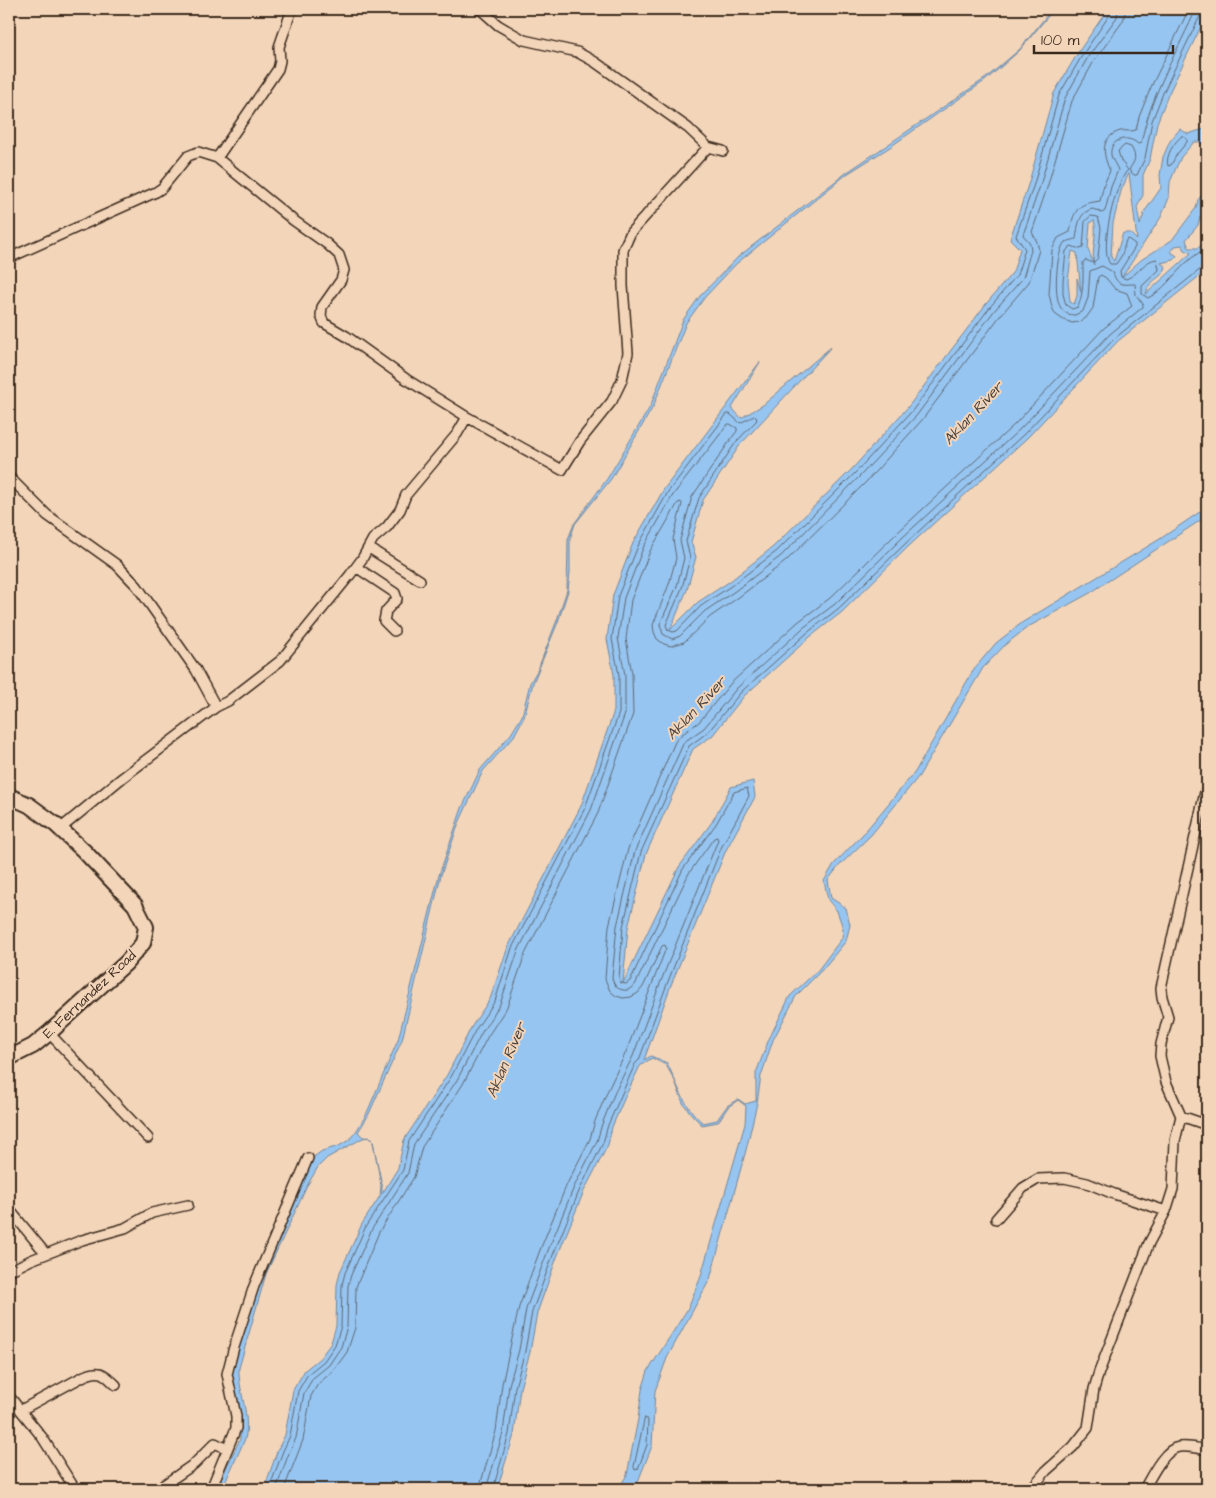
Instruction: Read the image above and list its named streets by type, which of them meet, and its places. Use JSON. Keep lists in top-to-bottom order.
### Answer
{
  "streets": {
    "street": ["E. Fernandez Road"]
  },
  "water": ["Aklan River"],
  "scale_bar": "100 m"
}
